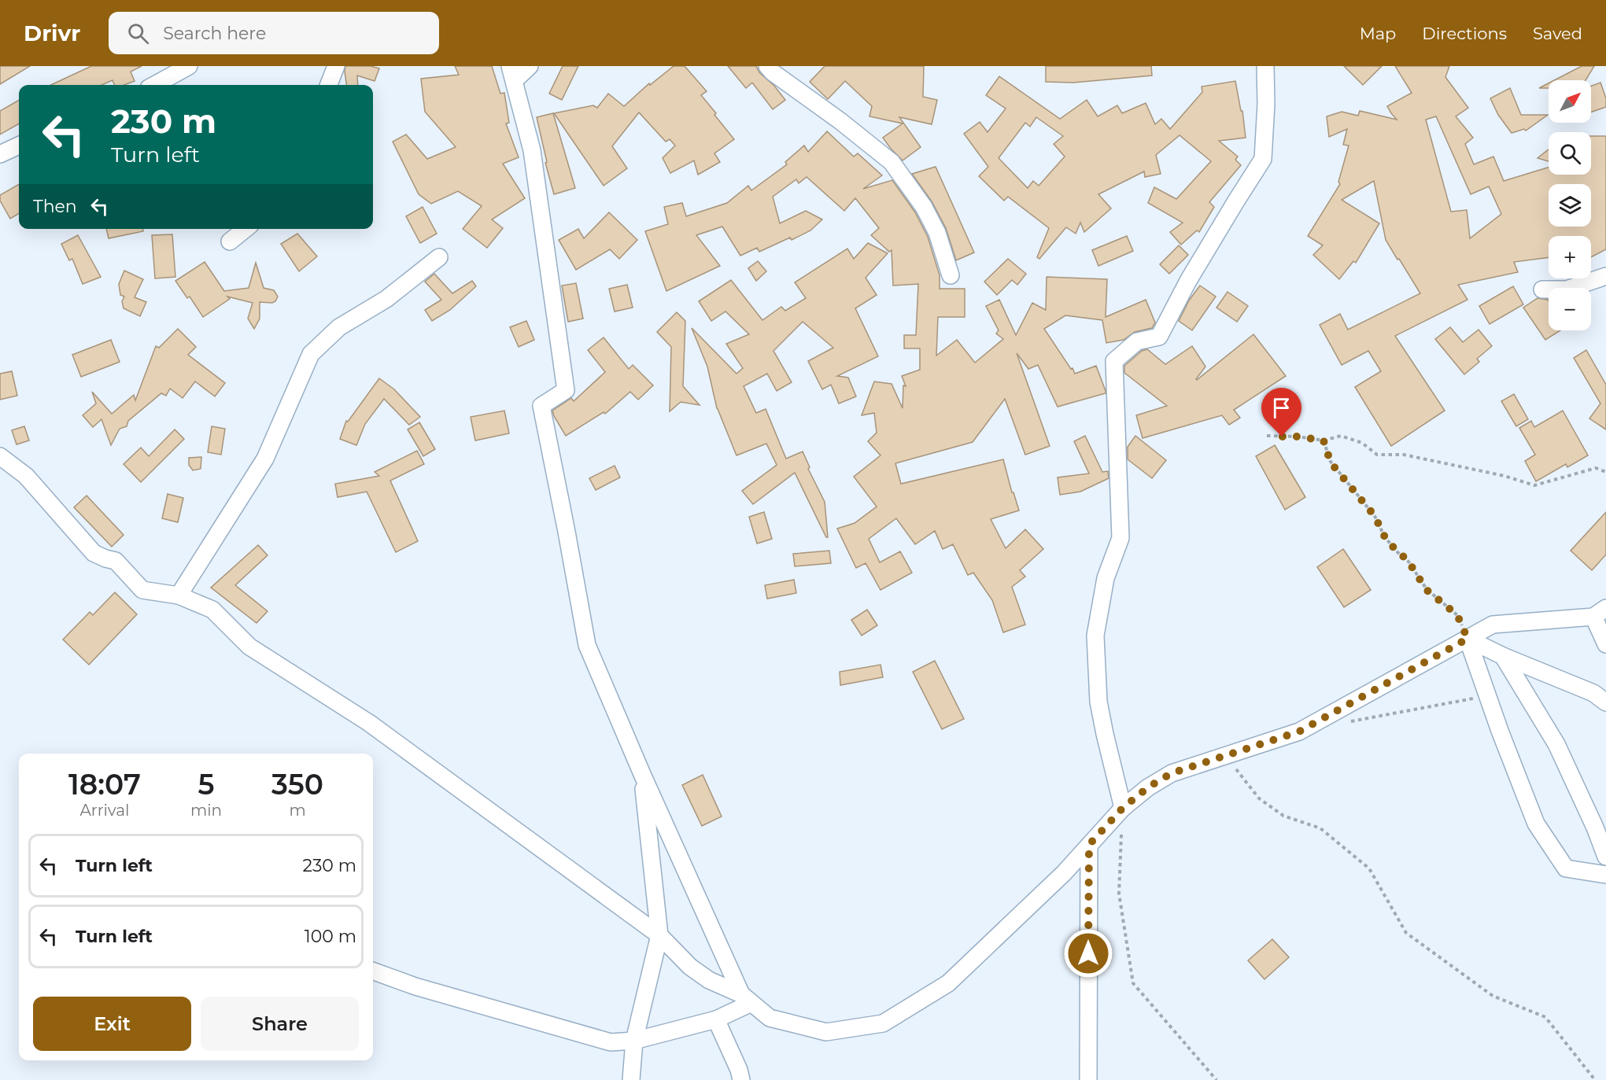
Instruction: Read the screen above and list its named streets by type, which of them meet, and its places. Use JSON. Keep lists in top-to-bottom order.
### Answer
{
  "north": "top right",
  "page": {
    "header": "Drivr",
    "search": "Search here",
    "nav": ["Map", "Directions", "Saved"],
    "map_buttons": ["+", "−"],
    "turn": ["230 m", "Turn left"],
    "then": "Then",
    "eta": [
      "18:07",
      "Arrival",
      "5",
      "min",
      "350",
      "m"
    ],
    "list": [
      {
        "name": "Turn left",
        "value": "230 m"
      },
      {
        "name": "Turn left",
        "value": "100 m"
      }
    ],
    "buttons": ["Exit", "Share"]
  }
}
